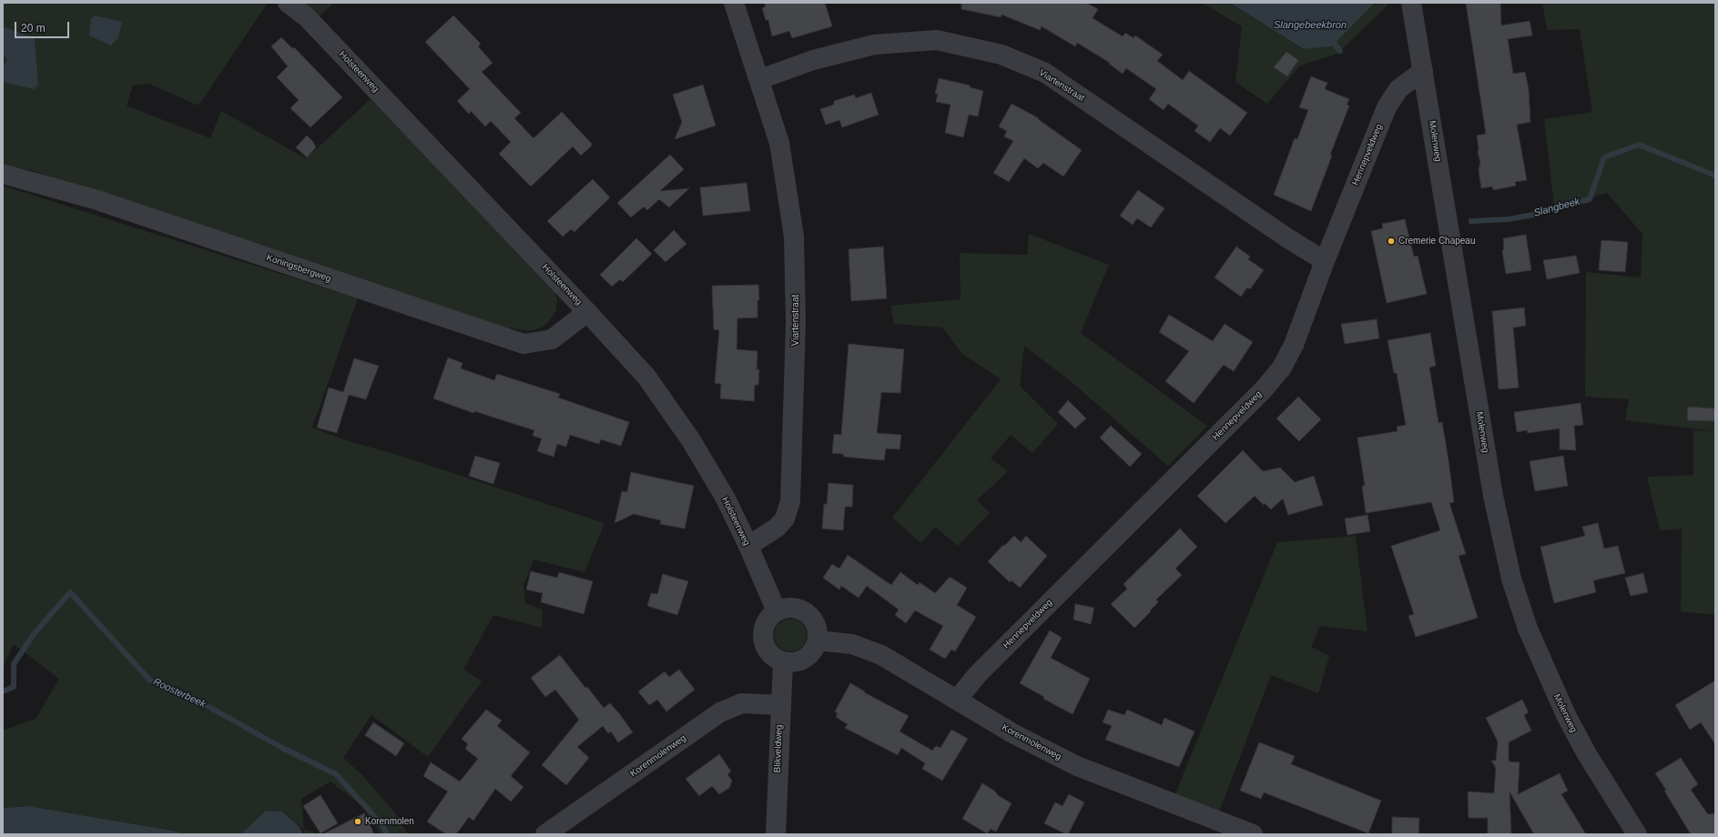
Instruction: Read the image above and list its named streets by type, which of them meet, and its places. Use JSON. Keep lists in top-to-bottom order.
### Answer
{
  "streets": {
    "street": [
      "Holsteenweg",
      "Viartenstraat",
      "Molenweg",
      "Hennepveldweg",
      "Koningsbergweg",
      "Korenmolenweg",
      "Blikveldweg"
    ]
  },
  "crossings": [
    ["Holsteenweg", "Viartenstraat"],
    ["Holsteenweg", "Koningsbergweg"],
    ["Holsteenweg", "Korenmolenweg"],
    ["Holsteenweg", "Blikveldweg"],
    ["Viartenstraat", "Hennepveldweg"],
    ["Molenweg", "Hennepveldweg"],
    ["Hennepveldweg", "Korenmolenweg"],
    ["Korenmolenweg", "Blikveldweg"]
  ],
  "water": ["Slangebeekbron", "Slangbeek", "Roosterbeek"],
  "places": ["Cremerie Chapeau", "Korenmolen"],
  "scale_bar": "20 m"
}
